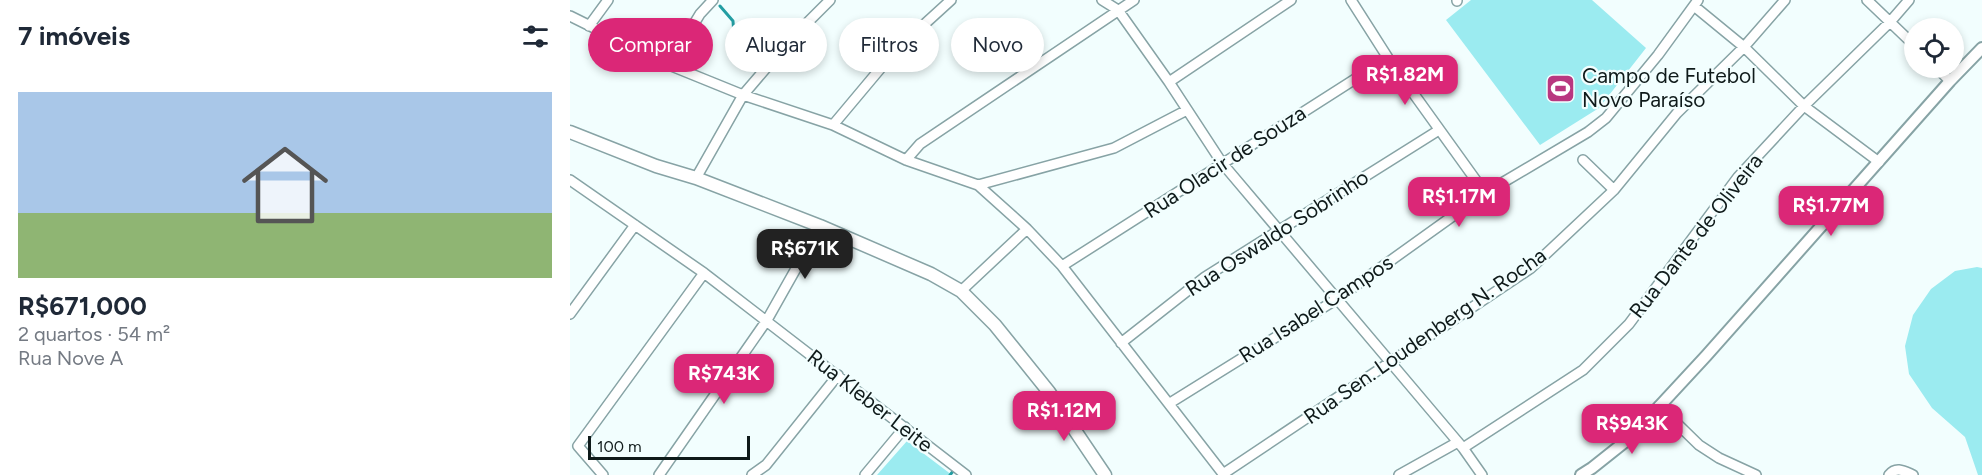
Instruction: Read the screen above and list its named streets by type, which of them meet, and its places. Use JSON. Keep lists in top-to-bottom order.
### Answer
{
  "streets": {
    "street": [
      "Rua Olacir de Souza",
      "Rua Oswaldo Sobrinho",
      "Rua Dante de Oliveira",
      "Rua Isabel Campos",
      "Rua Sen. Loudenberg N. Rocha",
      "Rua Kleber Leite"
    ]
  },
  "places": {
    "sports": ["Campo de Futebol Novo Paraíso"]
  },
  "scale_bar": "100 m",
  "page": {
    "heading": "7 imóveis",
    "chip": [
      "Comprar",
      "Alugar",
      "Filtros",
      "Novo"
    ],
    "price": [
      "R$1.82M",
      "R$1.17M",
      "R$1.77M",
      "R$671K",
      "R$743K",
      "R$1.12M",
      "R$943K"
    ],
    "list": [
      {
        "name": "R$671,000",
        "note": "2 quartos · 54 m² · Rua Nove A"
      }
    ],
    "scale": "100 m"
  }
}
